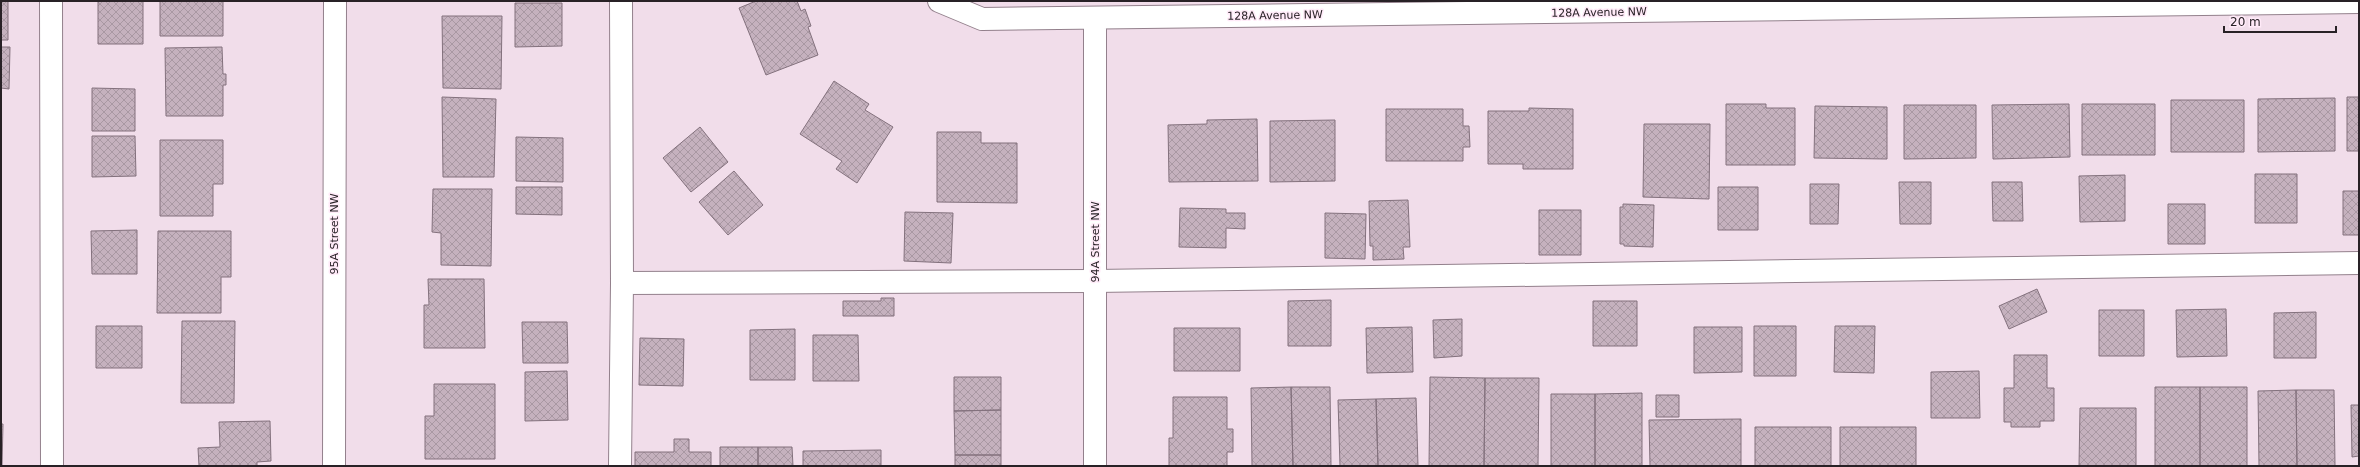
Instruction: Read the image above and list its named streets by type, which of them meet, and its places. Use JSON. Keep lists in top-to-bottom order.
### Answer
{
  "streets": {
    "street": ["128A Avenue NW", "95A Street NW", "94A Street NW"]
  },
  "crossings": [
    ["128A Avenue NW", "94A Street NW"]
  ],
  "scale_bar": "20 m"
}
